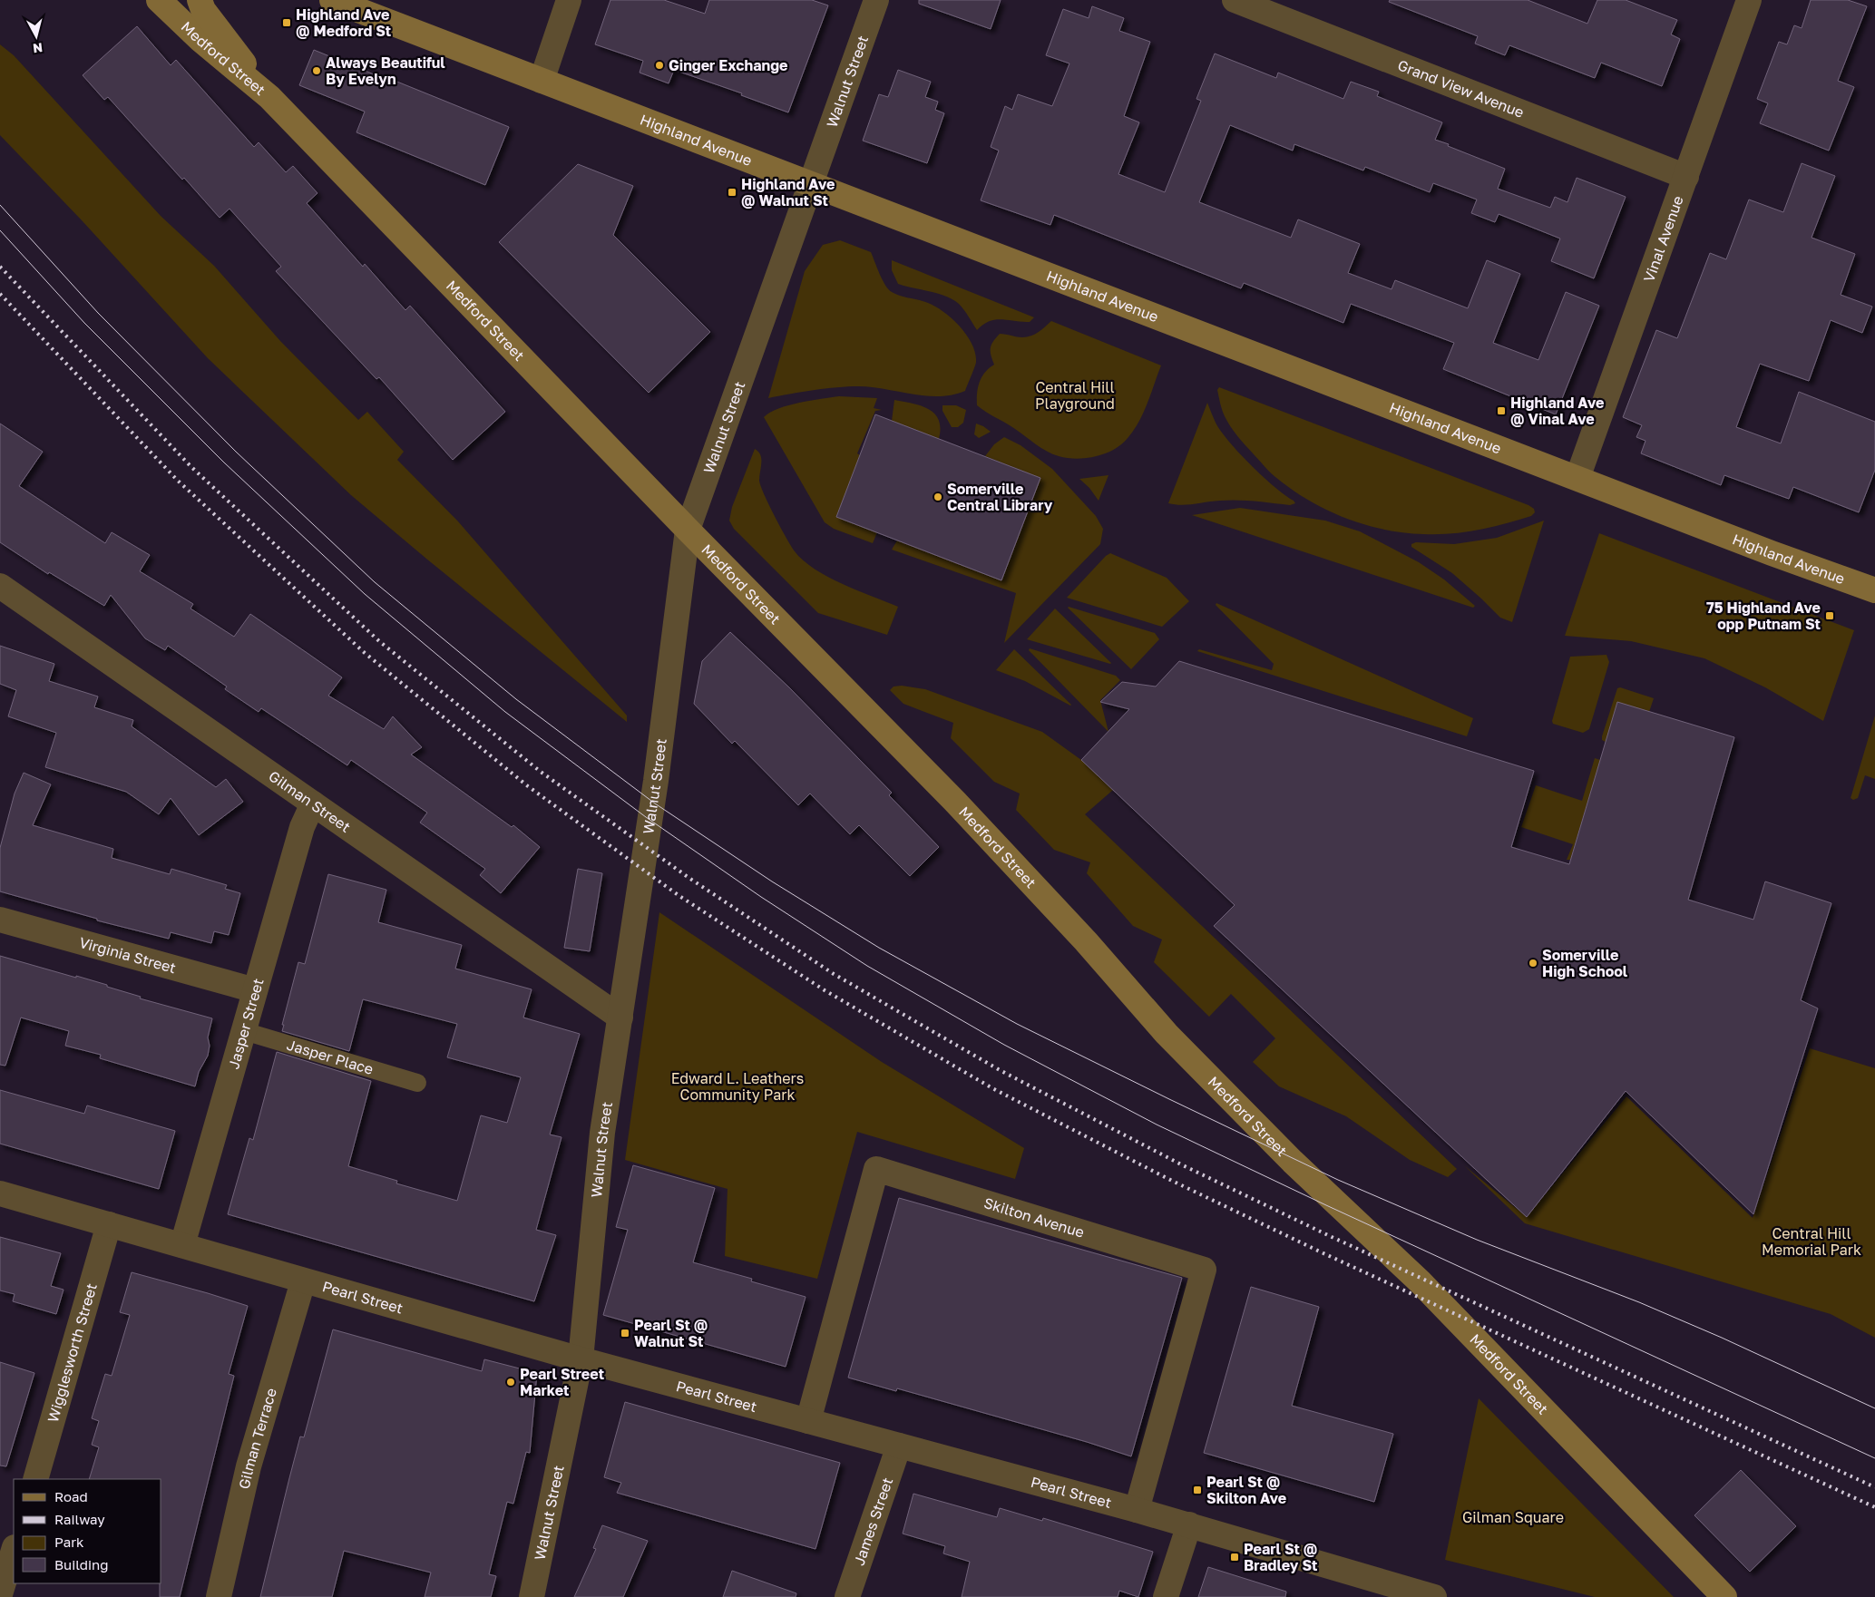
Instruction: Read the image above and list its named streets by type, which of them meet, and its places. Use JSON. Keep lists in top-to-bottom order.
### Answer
{
  "streets": {
    "main road": ["Medford Street", "Highland Avenue"],
    "street": [
      "Walnut Street",
      "Grand View Avenue",
      "Vinal Avenue",
      "Gilman Street",
      "Virginia Street",
      "Jasper Street",
      "Skilton Avenue",
      "Pearl Street",
      "Wigglesworth Street",
      "Gilman Terrace",
      "James Street"
    ],
    "lane": ["Jasper Place"]
  },
  "crossings": [
    ["Medford Street", "Walnut Street"],
    ["Walnut Street", "Highland Avenue"],
    ["Walnut Street", "Gilman Street"],
    ["Walnut Street", "Pearl Street"],
    ["Grand View Avenue", "Vinal Avenue"],
    ["Highland Avenue", "Vinal Avenue"],
    ["Gilman Street", "Jasper Street"],
    ["Virginia Street", "Jasper Street"],
    ["Jasper Street", "Jasper Place"],
    ["Jasper Street", "Pearl Street"],
    ["Skilton Avenue", "Pearl Street"],
    ["Pearl Street", "Wigglesworth Street"],
    ["Pearl Street", "Gilman Terrace"],
    ["Pearl Street", "James Street"]
  ],
  "parks": [
    "Central Hill Playground",
    "Edward L. Leathers Community Park",
    "Central Hill Memorial Park",
    "Gilman Square"
  ],
  "places": {
    "transit": [
      "Highland Ave @ Medford St",
      "Highland Ave @ Walnut St",
      "Highland Ave @ Vinal Ave",
      "75 Highland Ave opp Putnam St",
      "Pearl St @ Walnut St",
      "Pearl St @ Skilton Ave",
      "Pearl St @ Bradley St"
    ],
    "other": [
      "Ginger Exchange",
      "Always Beautiful By Evelyn",
      "Somerville Central Library",
      "Somerville High School",
      "Pearl Street Market"
    ]
  },
  "legend": [
    "Road",
    "Railway",
    "Park",
    "Building"
  ],
  "north": "bottom"
}
